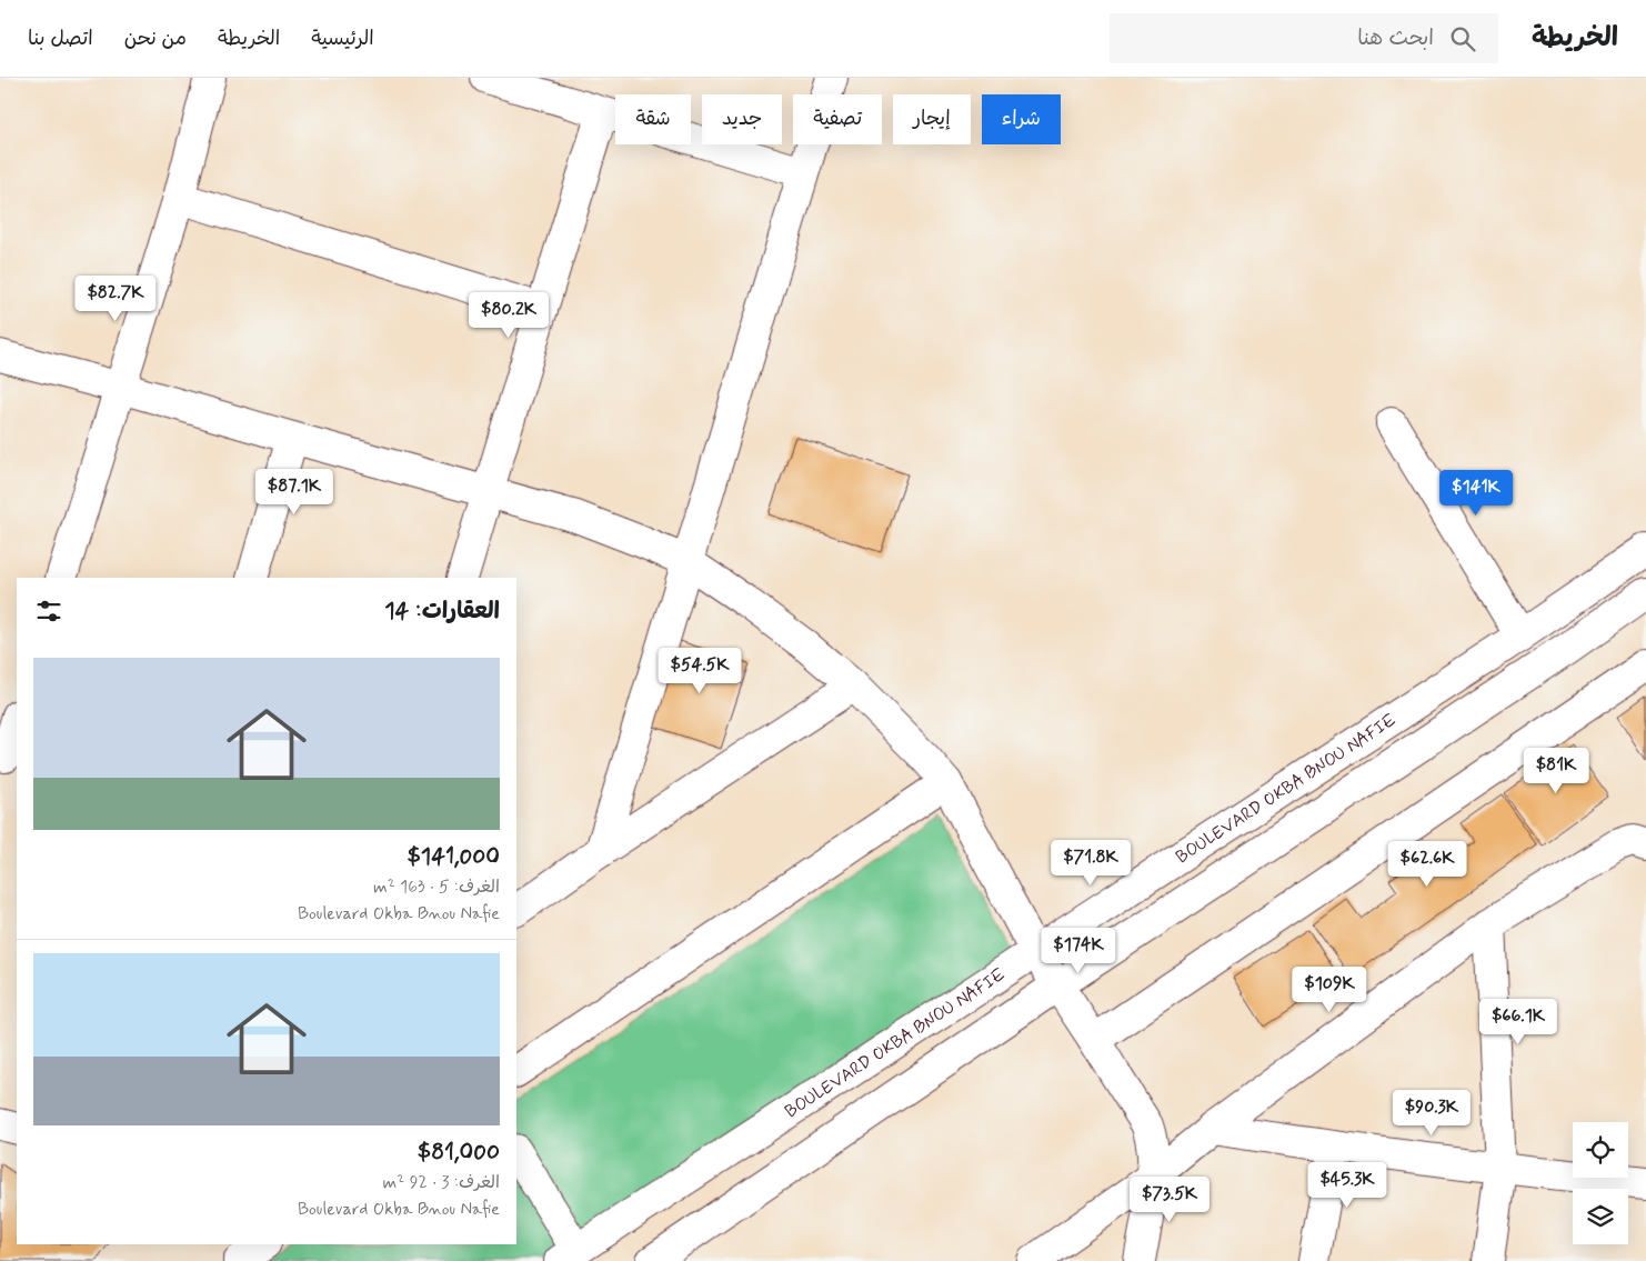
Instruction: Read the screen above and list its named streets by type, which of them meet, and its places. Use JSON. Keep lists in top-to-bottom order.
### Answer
{
  "streets": {
    "street": ["BOULEVARD OKBA BNOU NAFIE"]
  },
  "page": {
    "header": "الخريطة",
    "search": "ابحث هنا",
    "nav": [
      "الرئيسية",
      "الخريطة",
      "من نحن",
      "اتصل بنا"
    ],
    "chip": [
      "شراء",
      "إيجار",
      "تصفية",
      "جديد",
      "شقة"
    ],
    "price": [
      "$82.7K",
      "$80.2K",
      "$87.1K",
      "$141K",
      "$54.5K",
      "$81K",
      "$71.8K",
      "$62.6K",
      "$174K",
      "$109K",
      "$66.1K",
      "$90.3K",
      "$45.3K",
      "$73.5K"
    ],
    "heading": "العقارات: 14",
    "list": [
      {
        "name": "$141,000",
        "note": "الغرف: 5 · 163 m² · Boulevard Okba Bnou Nafie"
      },
      {
        "name": "$81,000",
        "note": "الغرف: 3 · 92 m² · Boulevard Okba Bnou Nafie"
      }
    ]
  }
}
